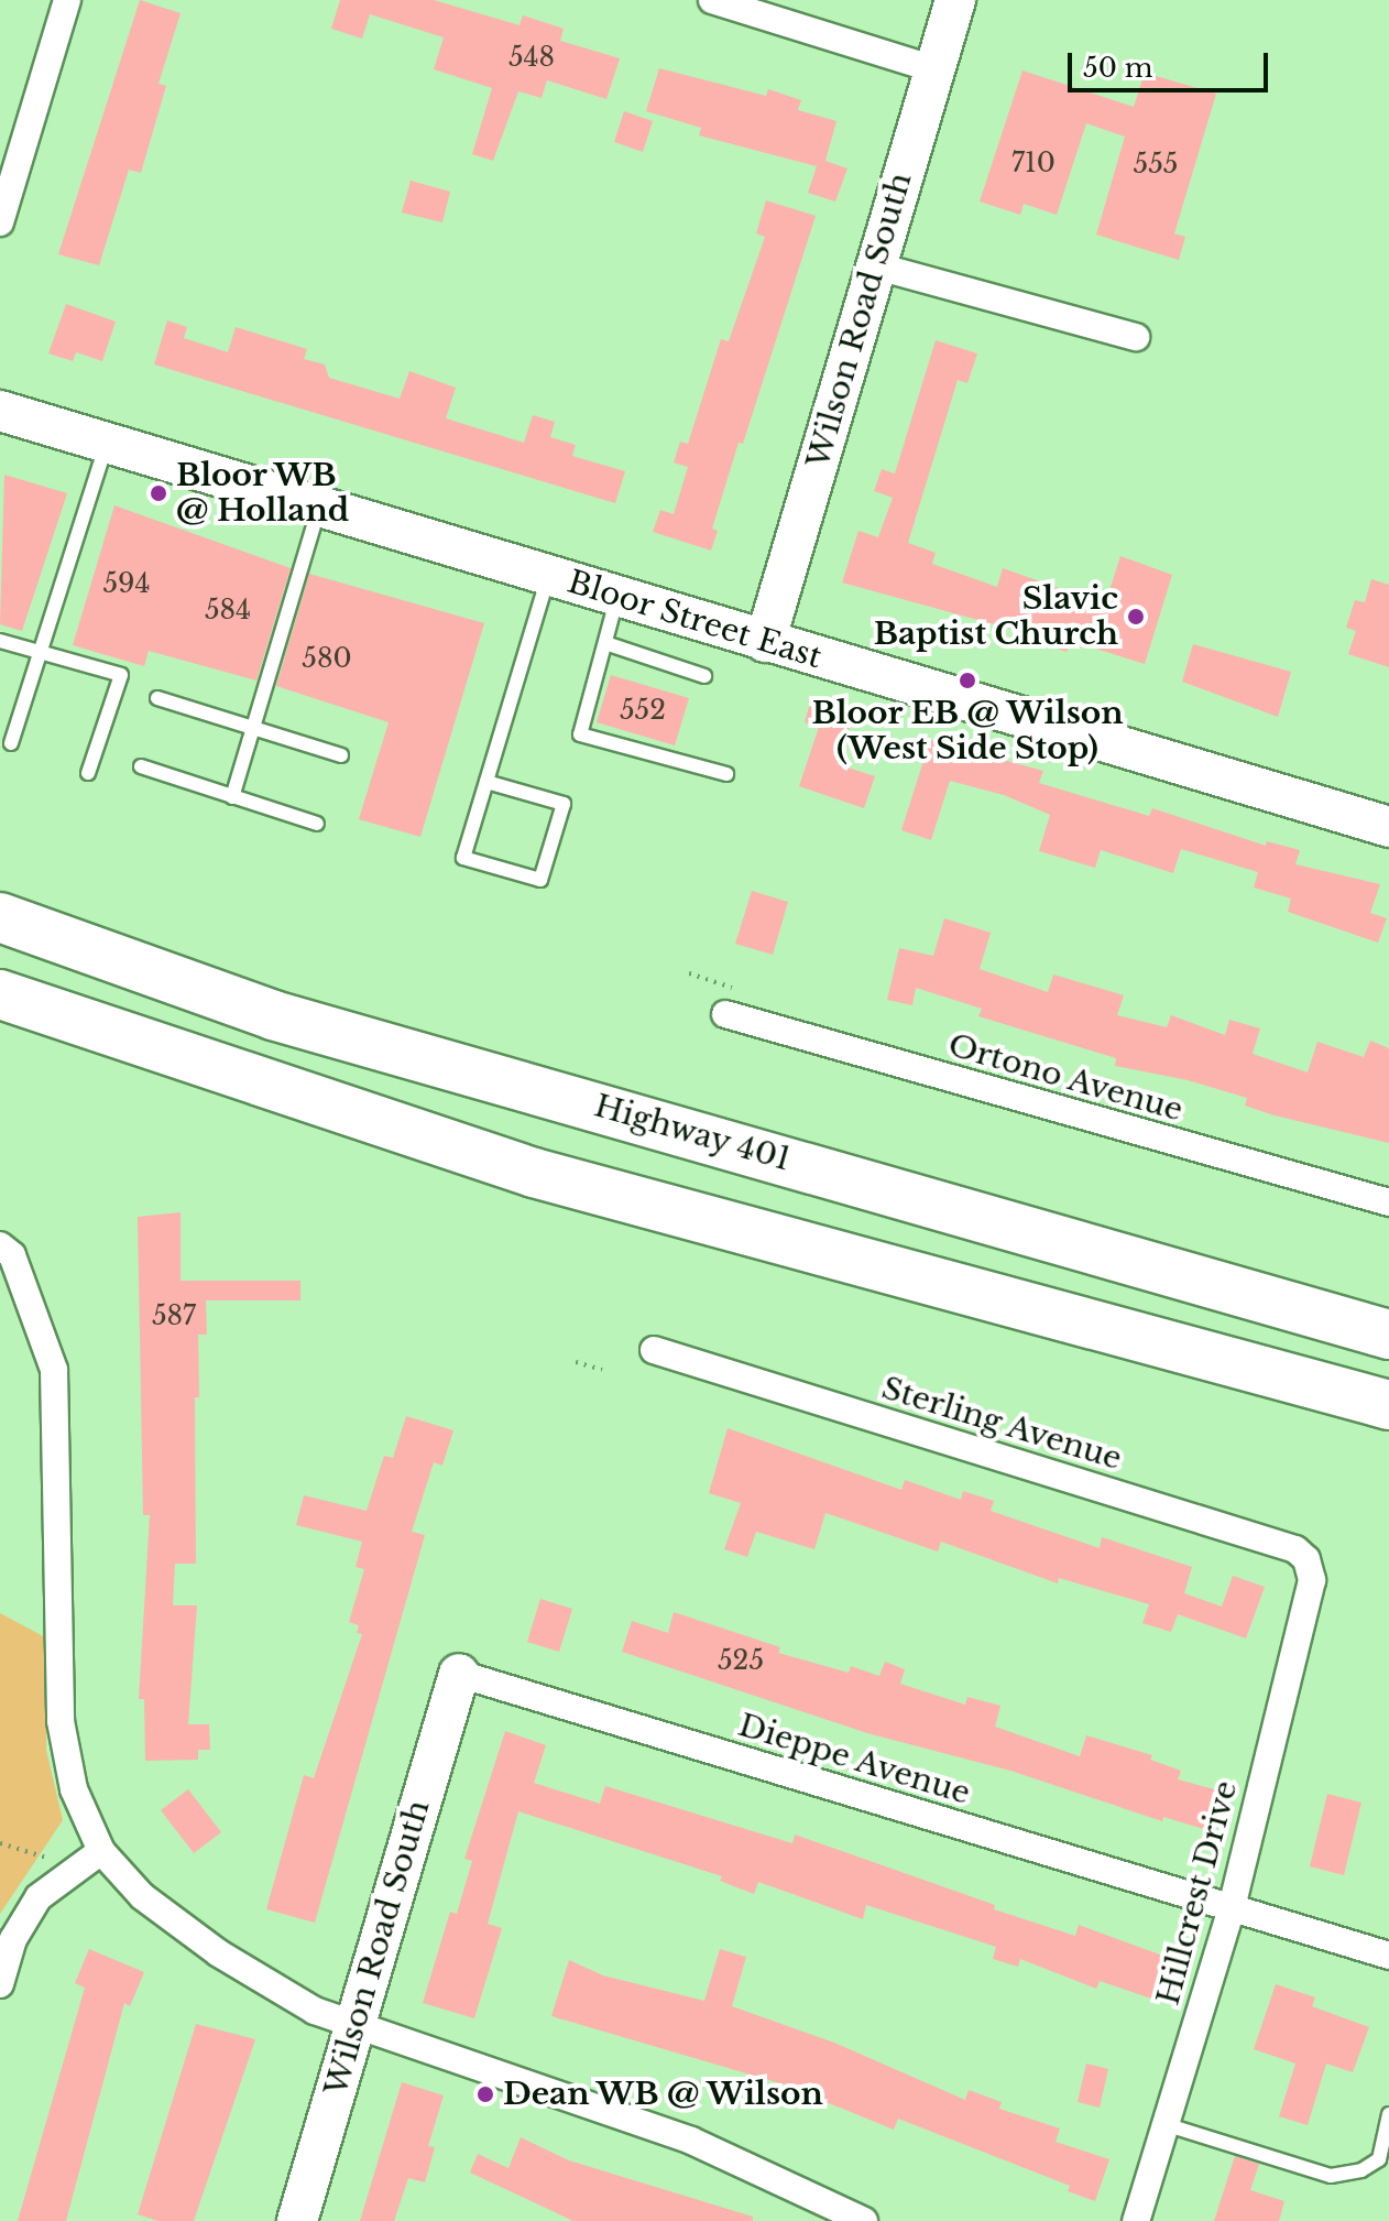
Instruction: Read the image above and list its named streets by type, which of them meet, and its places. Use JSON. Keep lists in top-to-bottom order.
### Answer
{
  "streets": {
    "highway": ["Highway 401"],
    "main road": ["Wilson Road South", "Bloor Street East"],
    "street": [
      "Ortono Avenue",
      "Sterling Avenue",
      "Dieppe Avenue",
      "Hillcrest Drive"
    ]
  },
  "crossings": [
    ["Wilson Road South", "Bloor Street East"],
    ["Wilson Road South", "Dieppe Avenue"],
    ["Sterling Avenue", "Hillcrest Drive"],
    ["Dieppe Avenue", "Hillcrest Drive"]
  ],
  "places": [
    "Bloor WB @ Holland",
    "Slavic Baptist Church",
    "Bloor EB @ Wilson (West Side Stop)",
    "Dean WB @ Wilson"
  ],
  "house_numbers": [
    "548",
    "710",
    "555",
    "594",
    "584",
    "580",
    "552",
    "587",
    "525"
  ],
  "scale_bar": "50 m"
}
